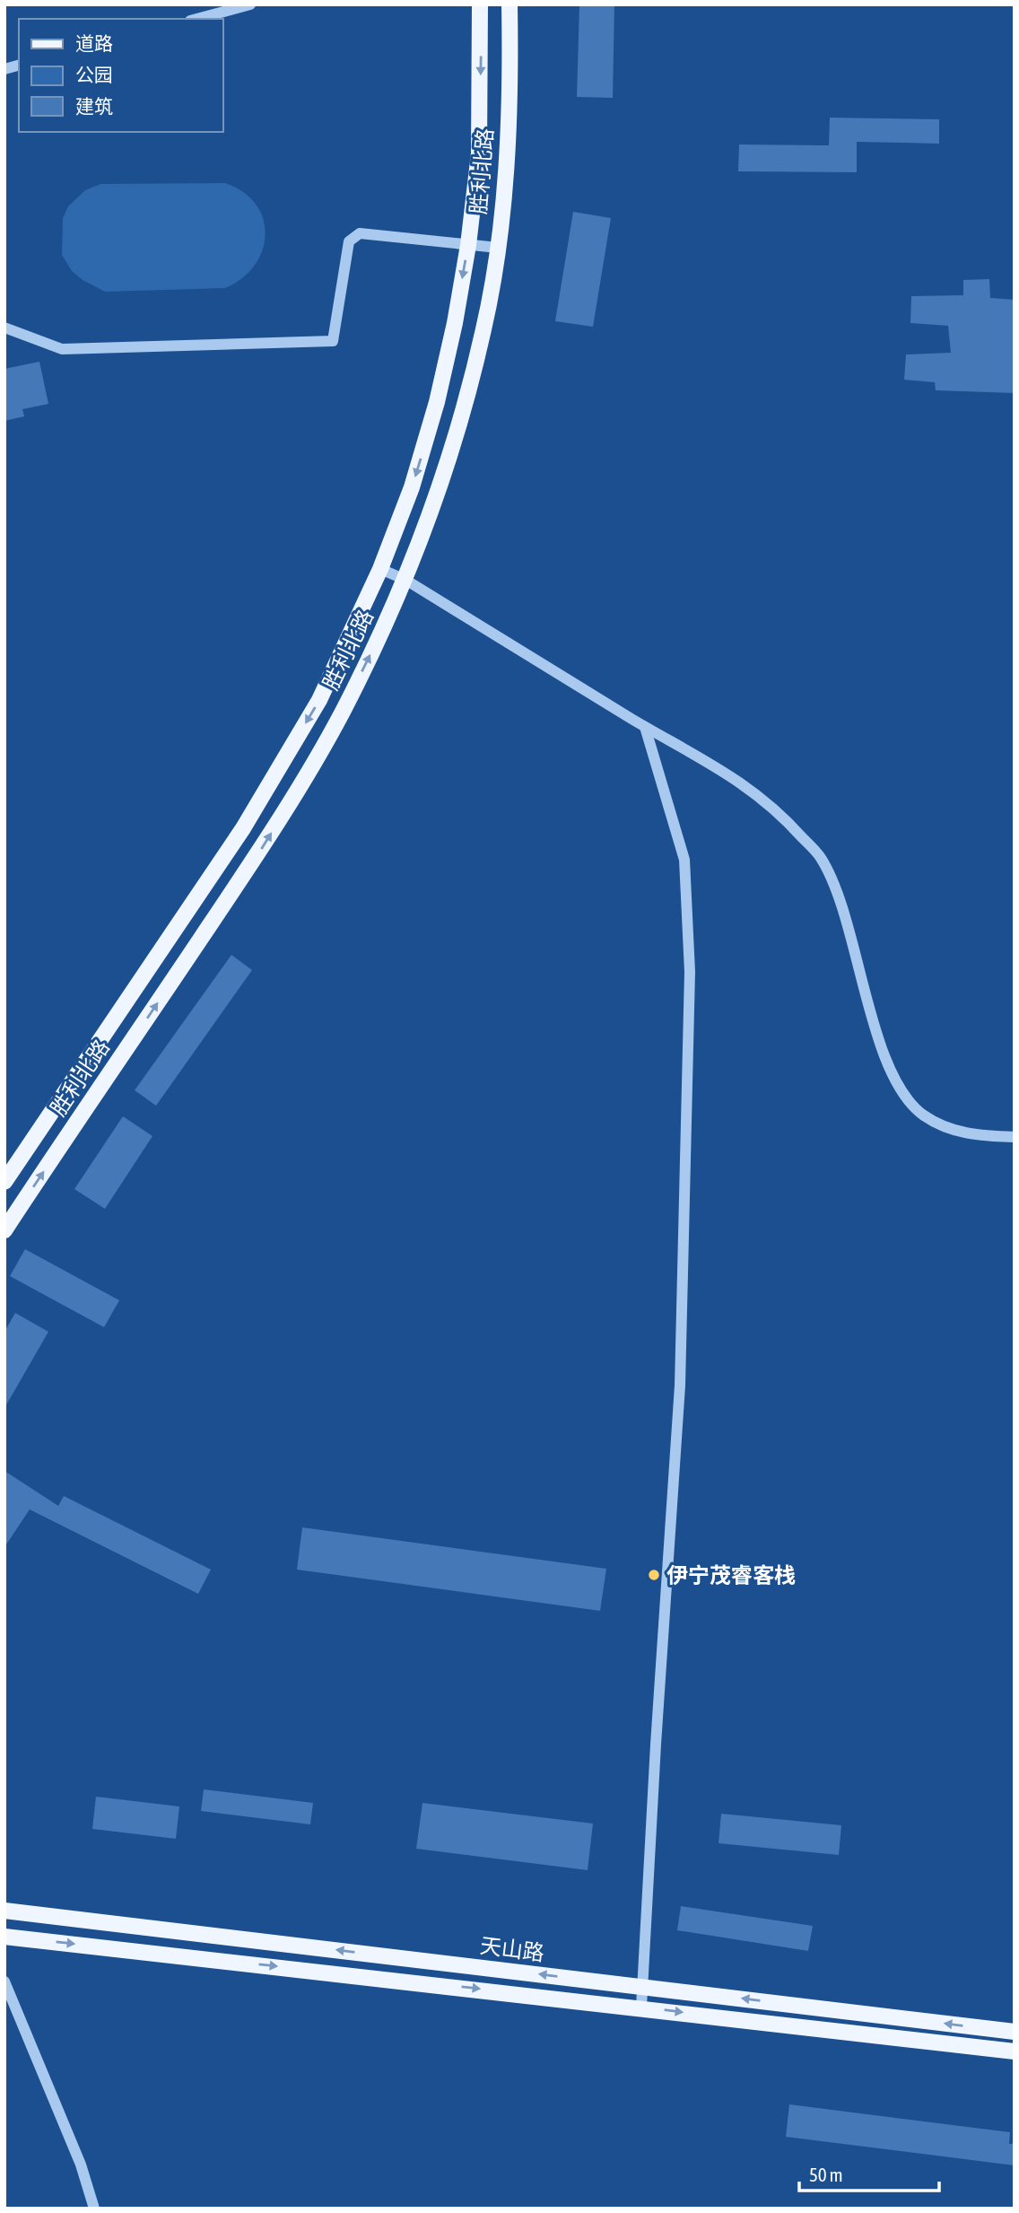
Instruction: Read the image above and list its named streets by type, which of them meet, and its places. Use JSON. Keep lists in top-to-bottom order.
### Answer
{
  "streets": {
    "main road": ["胜利北路", "天山路"]
  },
  "places": ["伊宁茂睿客栈"],
  "legend": ["道路", "公园", "建筑"],
  "scale_bar": "50 m"
}
